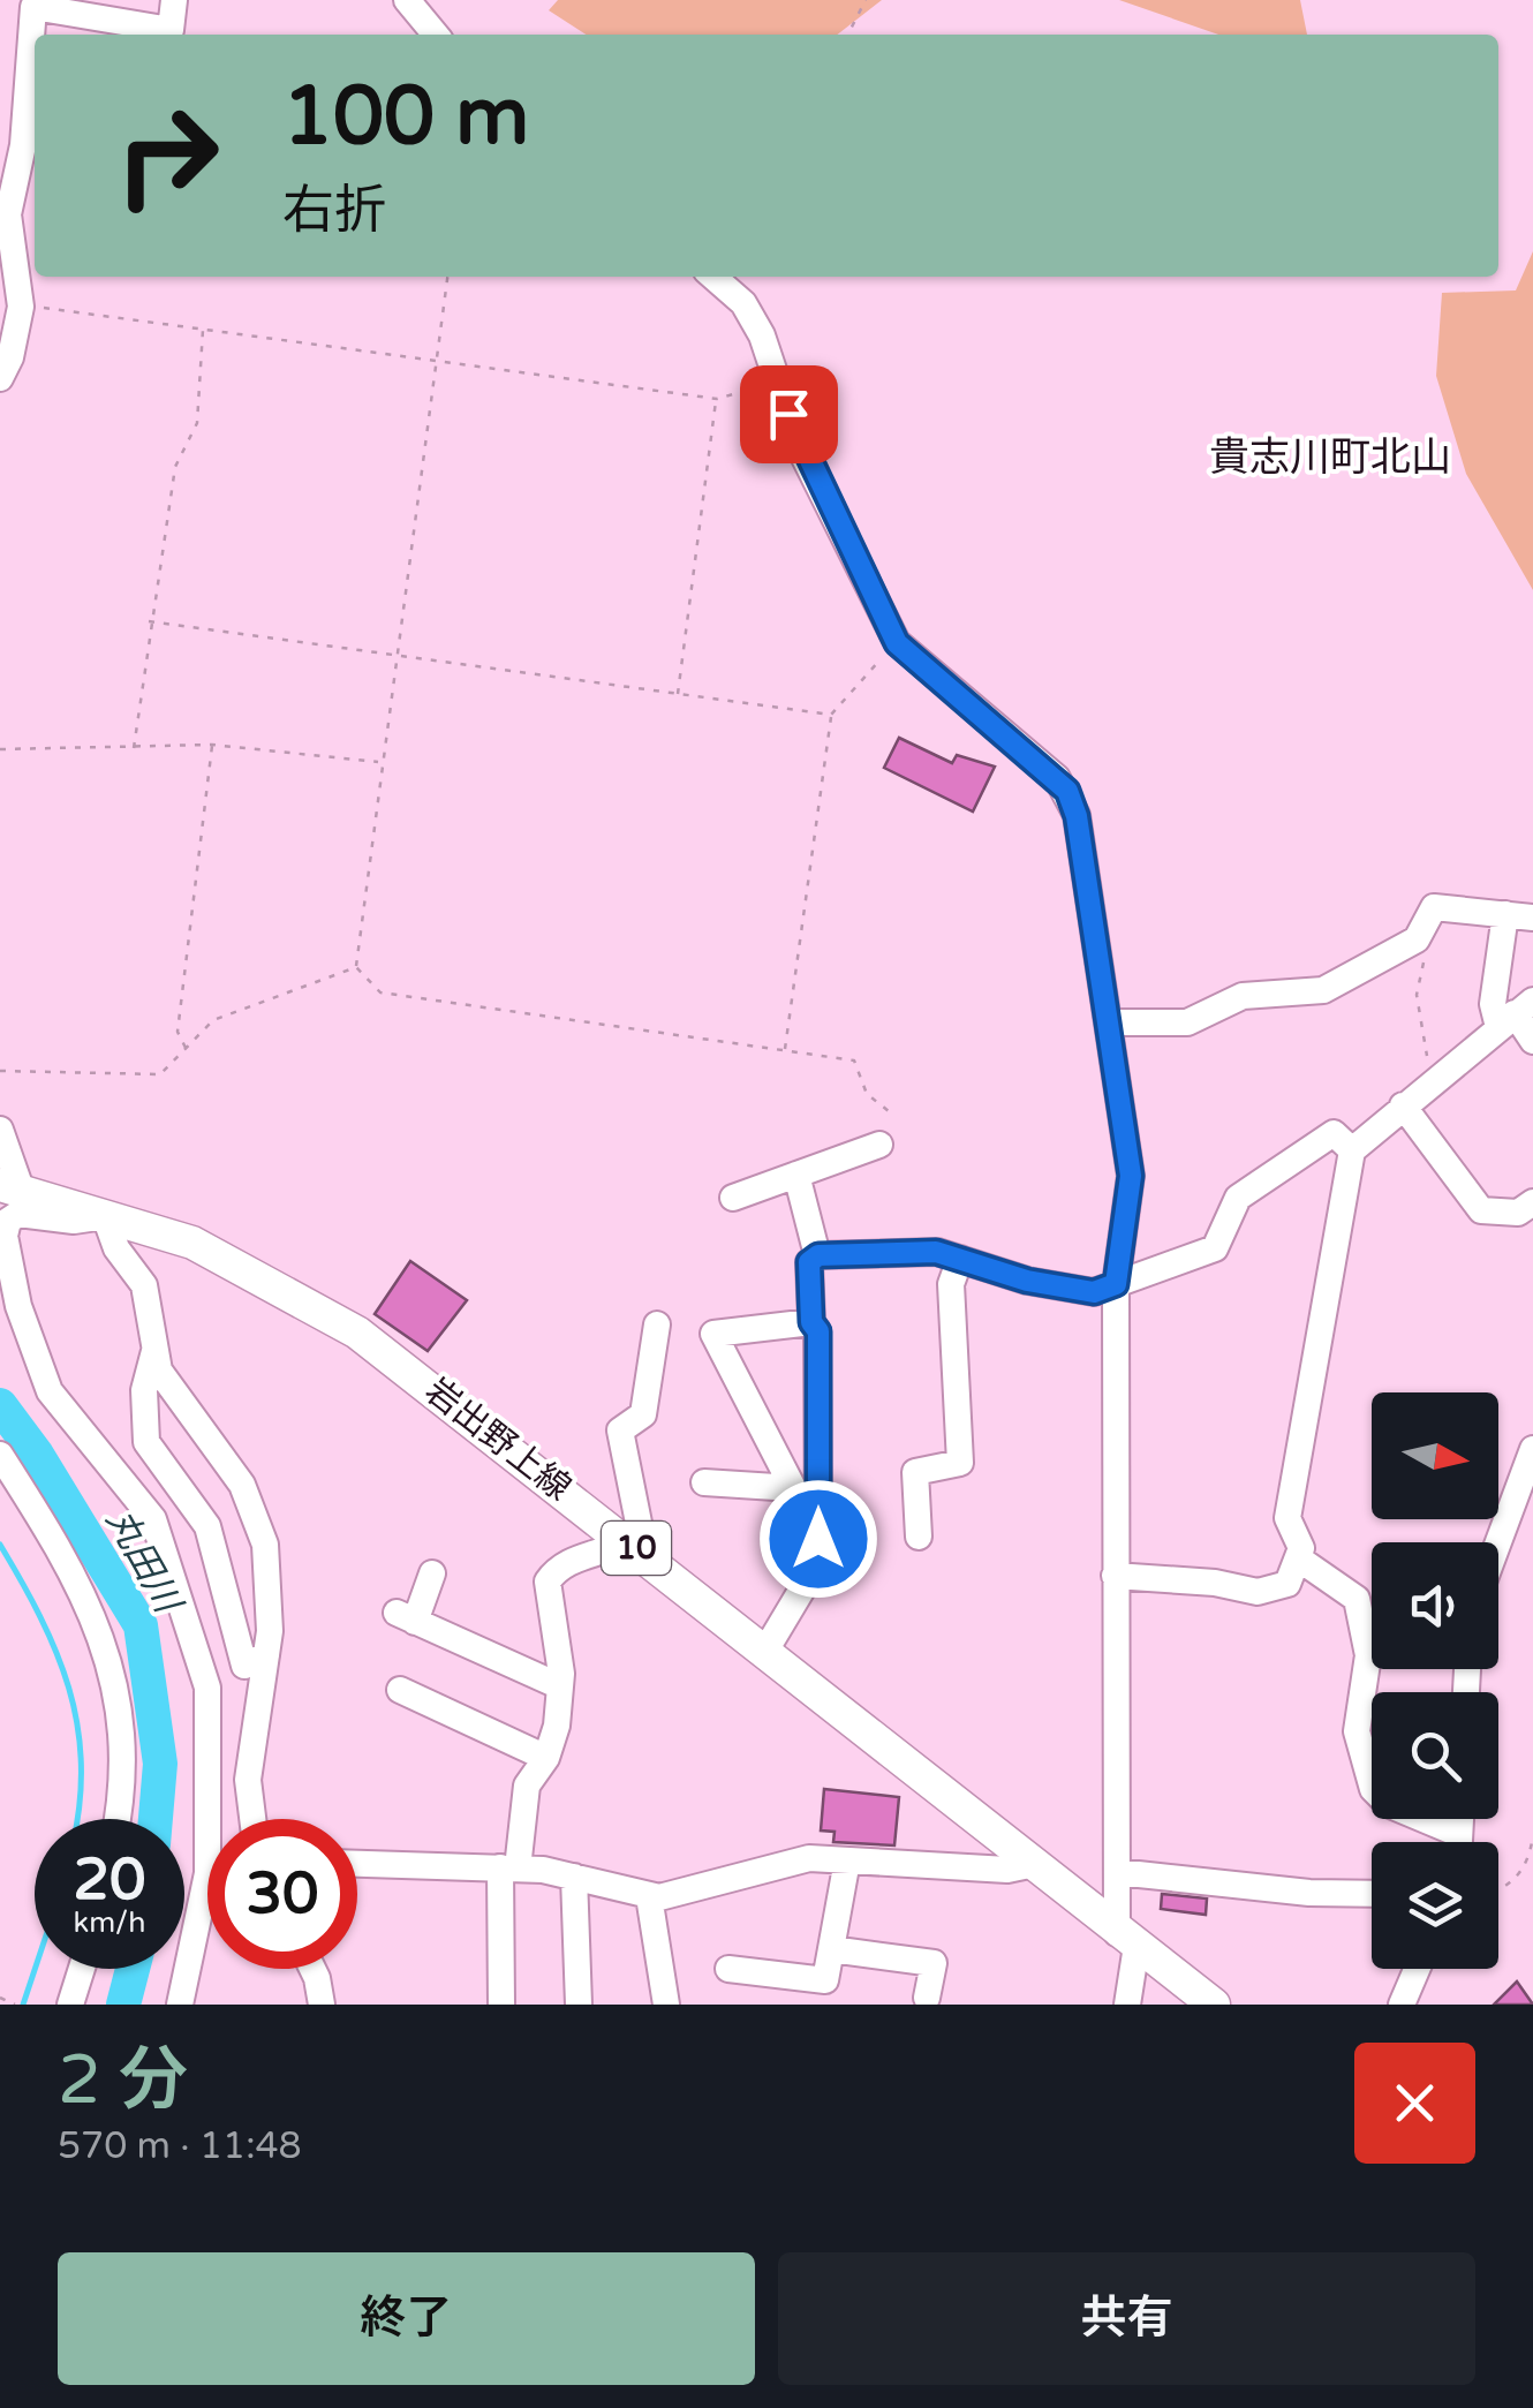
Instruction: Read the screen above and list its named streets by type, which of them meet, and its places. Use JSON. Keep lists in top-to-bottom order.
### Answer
{
  "streets": {
    "main road": ["岩出野上線", "10"]
  },
  "districts": ["貴志川町北山"],
  "water": ["丸田川"],
  "north": "right",
  "page": {
    "turn": ["100 m", "右折"],
    "speed": "20 km/h",
    "limit": "30",
    "heading": ["2 分", "570 m · 11:48"],
    "buttons": ["終了", "共有"]
  }
}
